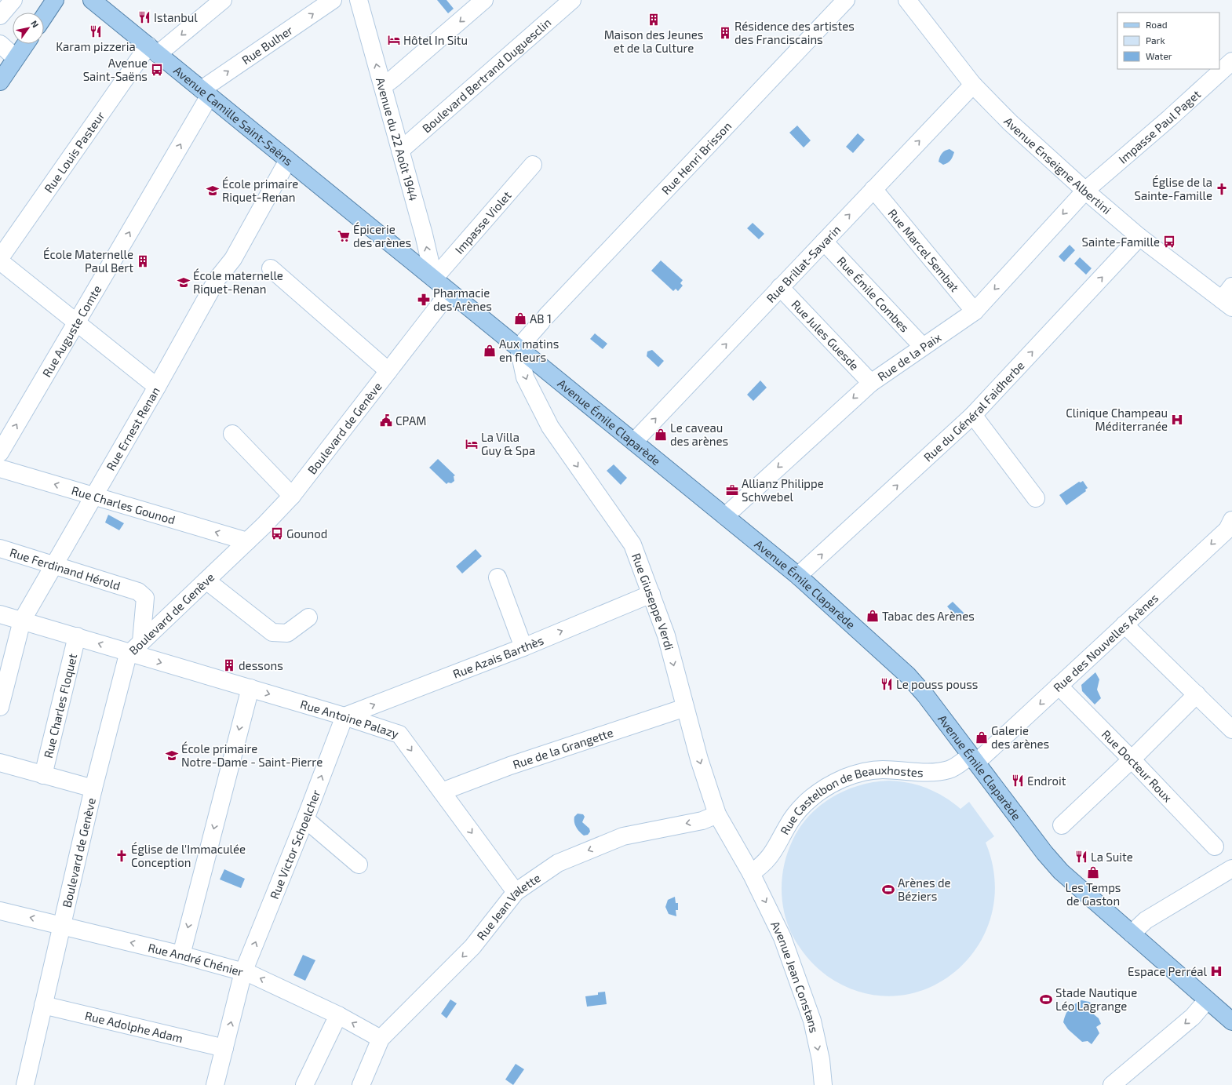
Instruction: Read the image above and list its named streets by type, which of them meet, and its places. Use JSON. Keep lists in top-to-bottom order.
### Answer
{
  "streets": {
    "main road": ["Avenue Camille Saint-Saëns", "Avenue Émile Claparède"],
    "street": [
      "Rue Bulher",
      "Boulevard Bertrand Duguesclin",
      "Impasse Paul Paget",
      "Avenue du 22 Août 1944",
      "Rue Louis Pasteur",
      "Rue Henri Brisson",
      "Avenue Enseigne Albertini",
      "Impasse Violet",
      "Rue Marcel Sembat",
      "Rue Brillat-Savarin",
      "Rue Émile Combes",
      "Rue Auguste Comte",
      "Rue Jules Guesde",
      "Rue de la Paix",
      "Rue du Général Faidherbe",
      "Rue Ernest Renan",
      "Boulevard de Genève",
      "Rue Charles Gounod",
      "Rue Ferdinand Hérold",
      "Rue Giuseppe Verdi",
      "Rue des Nouvelles Arènes",
      "Rue Azais Barthès",
      "Rue Charles Floquet",
      "Rue Antoine Palazy",
      "Rue de la Grangette",
      "Rue Docteur Roux",
      "Rue Castelbon de Beauxhostes",
      "Rue Victor Schoelcher",
      "Rue Jean Valette",
      "Rue André Chénier",
      "Avenue Jean Constans",
      "Rue Adolphe Adam"
    ]
  },
  "crossings": [
    ["Rue Bulher", "Avenue Camille Saint-Saëns"],
    ["Rue Bulher", "Rue Auguste Comte"],
    ["Boulevard Bertrand Duguesclin", "Avenue du 22 Août 1944"],
    ["Avenue Camille Saint-Saëns", "Avenue du 22 Août 1944"],
    ["Avenue Camille Saint-Saëns", "Rue Louis Pasteur"],
    ["Avenue Camille Saint-Saëns", "Impasse Violet"],
    ["Avenue Camille Saint-Saëns", "Rue Auguste Comte"],
    ["Avenue Camille Saint-Saëns", "Avenue Émile Claparède"],
    ["Avenue Camille Saint-Saëns", "Rue Ernest Renan"],
    ["Impasse Paul Paget", "Avenue Enseigne Albertini"],
    ["Impasse Paul Paget", "Rue de la Paix"],
    ["Avenue du 22 Août 1944", "Impasse Violet"],
    ["Avenue du 22 Août 1944", "Avenue Émile Claparède"],
    ["Rue Henri Brisson", "Avenue Émile Claparède"],
    ["Rue Henri Brisson", "Rue Giuseppe Verdi"],
    ["Avenue Enseigne Albertini", "Rue Brillat-Savarin"],
    ["Avenue Enseigne Albertini", "Rue de la Paix"],
    ["Avenue Enseigne Albertini", "Rue du Général Faidherbe"],
    ["Impasse Violet", "Avenue Émile Claparède"],
    ["Rue Marcel Sembat", "Rue Brillat-Savarin"],
    ["Rue Marcel Sembat", "Rue de la Paix"],
    ["Rue Brillat-Savarin", "Rue Émile Combes"],
    ["Rue Brillat-Savarin", "Rue Jules Guesde"],
    ["Rue Brillat-Savarin", "Avenue Émile Claparède"],
    ["Rue Émile Combes", "Rue de la Paix"],
    ["Rue Jules Guesde", "Rue de la Paix"],
    ["Rue de la Paix", "Avenue Émile Claparède"],
    ["Rue du Général Faidherbe", "Avenue Émile Claparède"],
    ["Avenue Émile Claparède", "Boulevard de Genève"],
    ["Avenue Émile Claparède", "Rue Giuseppe Verdi"],
    ["Avenue Émile Claparède", "Rue des Nouvelles Arènes"],
    ["Avenue Émile Claparède", "Rue Castelbon de Beauxhostes"],
    ["Rue Ernest Renan", "Rue Charles Gounod"],
    ["Rue Ernest Renan", "Rue Ferdinand Hérold"],
    ["Rue Ernest Renan", "Rue Antoine Palazy"],
    ["Boulevard de Genève", "Rue Charles Gounod"],
    ["Boulevard de Genève", "Rue Ferdinand Hérold"],
    ["Boulevard de Genève", "Rue Antoine Palazy"],
    ["Boulevard de Genève", "Rue André Chénier"],
    ["Boulevard de Genève", "Rue Adolphe Adam"],
    ["Rue Giuseppe Verdi", "Rue Azais Barthès"],
    ["Rue Giuseppe Verdi", "Rue de la Grangette"],
    ["Rue Giuseppe Verdi", "Rue Castelbon de Beauxhostes"],
    ["Rue Giuseppe Verdi", "Rue Jean Valette"],
    ["Rue Giuseppe Verdi", "Avenue Jean Constans"],
    ["Rue des Nouvelles Arènes", "Rue Docteur Roux"],
    ["Rue des Nouvelles Arènes", "Rue Castelbon de Beauxhostes"],
    ["Rue Azais Barthès", "Rue Antoine Palazy"],
    ["Rue Azais Barthès", "Rue Victor Schoelcher"],
    ["Rue Charles Floquet", "Rue Antoine Palazy"],
    ["Rue Antoine Palazy", "Rue de la Grangette"],
    ["Rue Antoine Palazy", "Rue Victor Schoelcher"],
    ["Rue Antoine Palazy", "Rue Jean Valette"],
    ["Rue Castelbon de Beauxhostes", "Avenue Jean Constans"],
    ["Rue Victor Schoelcher", "Rue André Chénier"],
    ["Rue Victor Schoelcher", "Rue Adolphe Adam"],
    ["Rue Jean Valette", "Rue André Chénier"]
  ],
  "one_way": [
    "Rue Bulher",
    "Avenue du 22 Août 1944",
    "Rue Brillat-Savarin",
    "Rue Auguste Comte",
    "Rue de la Paix",
    "Rue du Général Faidherbe",
    "Rue Giuseppe Verdi",
    "Rue Azais Barthès",
    "Rue Jean Valette",
    "Rue André Chénier",
    "Avenue Jean Constans"
  ],
  "places": {
    "restaurant": [
      "Istanbul",
      "Karam pizzeria",
      "Le pouss pouss",
      "Endroit",
      "La Suite"
    ],
    "building": [
      "Maison des Jeunes et de la Culture",
      "Résidence des artistes des Franciscains",
      "École Maternelle Paul Bert",
      "dessons"
    ],
    "hotel": ["Hôtel In Situ", "La Villa Guy & Spa"],
    "bus stop": ["Avenue Saint-Saëns", "Sainte-Famille", "Gounod"],
    "church": ["Église de la Sainte-Famille", "Église de l'Immaculée Conception"],
    "school or university": ["École primaire Riquet-Renan", "École maternelle Riquet-Renan", "École primaire Notre-Dame - Saint-Pierre"],
    "supermarket": ["Épicerie des arènes"],
    "pharmacy": ["Pharmacie des Arènes"],
    "shop": [
      "AB 1",
      "Aux matins en fleurs",
      "Le caveau des arènes",
      "Tabac des Arènes",
      "Galerie des arènes",
      "Les Temps de Gaston"
    ],
    "hospital": ["Clinique Champeau Méditerranée", "Espace Perréal"],
    "public building": ["CPAM"],
    "office": ["Allianz Philippe Schwebel"],
    "sports": ["Arènes de Béziers", "Stade Nautique Léo Lagrange"]
  },
  "legend": ["Road", "Park", "Water"],
  "north": "top right"
}
